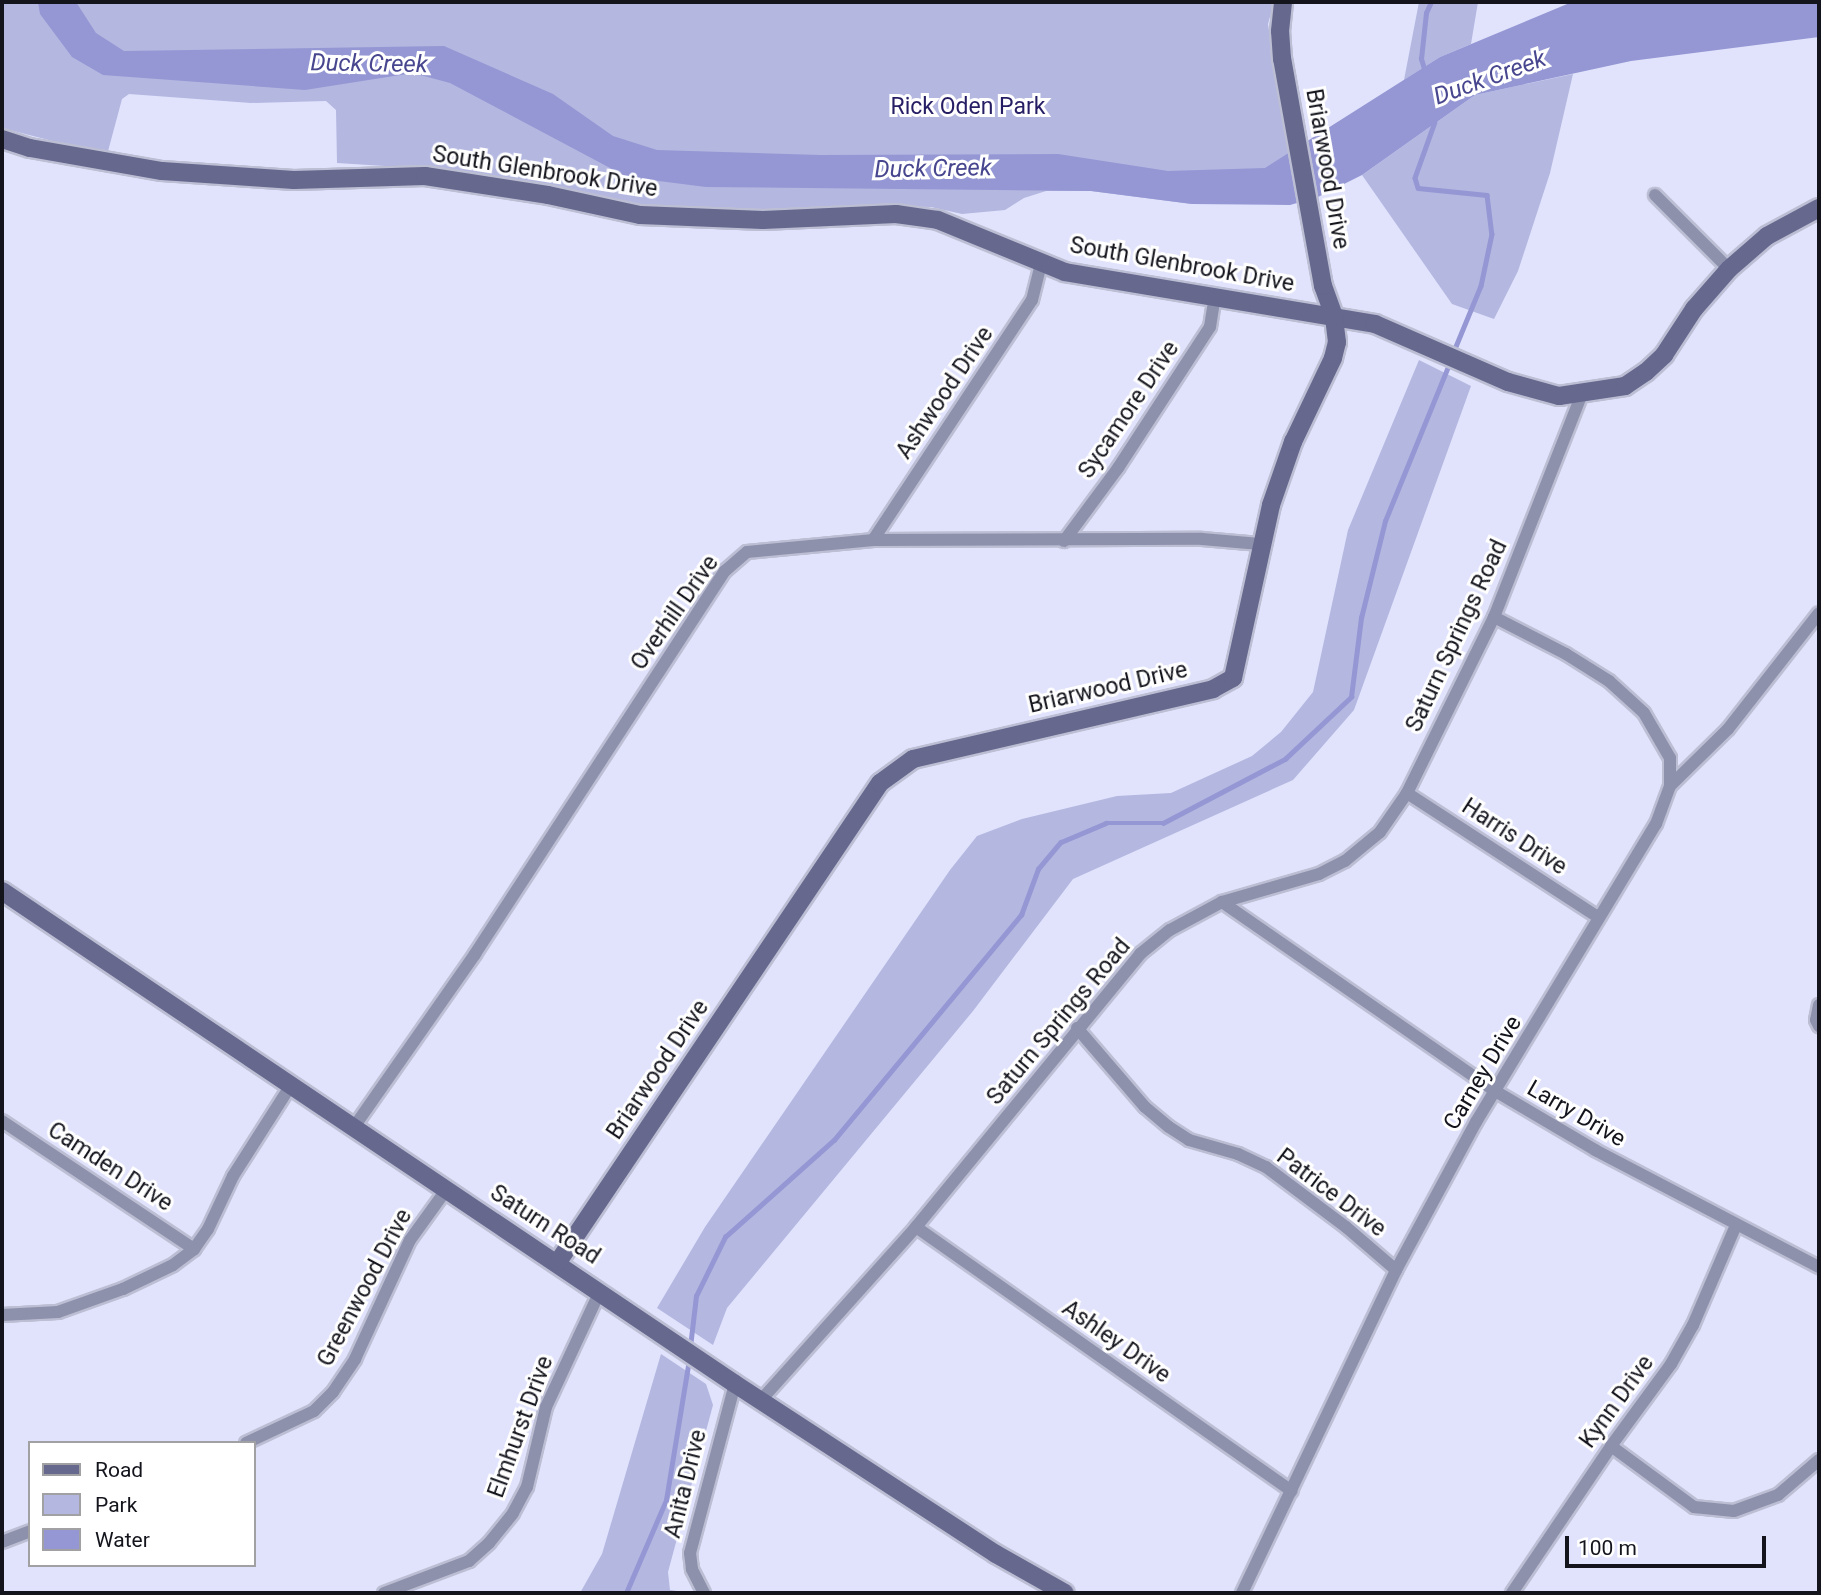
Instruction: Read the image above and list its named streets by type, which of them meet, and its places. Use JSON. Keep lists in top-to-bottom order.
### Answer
{
  "streets": {
    "street": [
      "Briarwood Drive",
      "South Glenbrook Drive",
      "Ashwood Drive",
      "Sycamore Drive",
      "Overhill Drive",
      "Saturn Springs Road",
      "Harris Drive",
      "Carney Drive",
      "Larry Drive",
      "Camden Drive",
      "Patrice Drive",
      "Saturn Road",
      "Greenwood Drive",
      "Ashley Drive",
      "Kynn Drive",
      "Elmhurst Drive",
      "Anita Drive"
    ]
  },
  "crossings": [
    ["Briarwood Drive", "South Glenbrook Drive"],
    ["Briarwood Drive", "Overhill Drive"],
    ["Briarwood Drive", "Saturn Road"],
    ["South Glenbrook Drive", "Ashwood Drive"],
    ["South Glenbrook Drive", "Sycamore Drive"],
    ["South Glenbrook Drive", "Saturn Springs Road"],
    ["Ashwood Drive", "Overhill Drive"],
    ["Sycamore Drive", "Overhill Drive"],
    ["Overhill Drive", "Saturn Road"],
    ["Saturn Springs Road", "Harris Drive"],
    ["Saturn Springs Road", "Larry Drive"],
    ["Saturn Springs Road", "Patrice Drive"],
    ["Saturn Springs Road", "Saturn Road"],
    ["Saturn Springs Road", "Ashley Drive"],
    ["Harris Drive", "Carney Drive"],
    ["Carney Drive", "Larry Drive"],
    ["Carney Drive", "Patrice Drive"],
    ["Carney Drive", "Ashley Drive"],
    ["Larry Drive", "Kynn Drive"],
    ["Saturn Road", "Greenwood Drive"],
    ["Saturn Road", "Elmhurst Drive"],
    ["Saturn Road", "Anita Drive"]
  ],
  "water": ["Duck Creek"],
  "parks": ["Rick Oden Park"],
  "legend": ["Road", "Park", "Water"],
  "scale_bar": "100 m"
}
